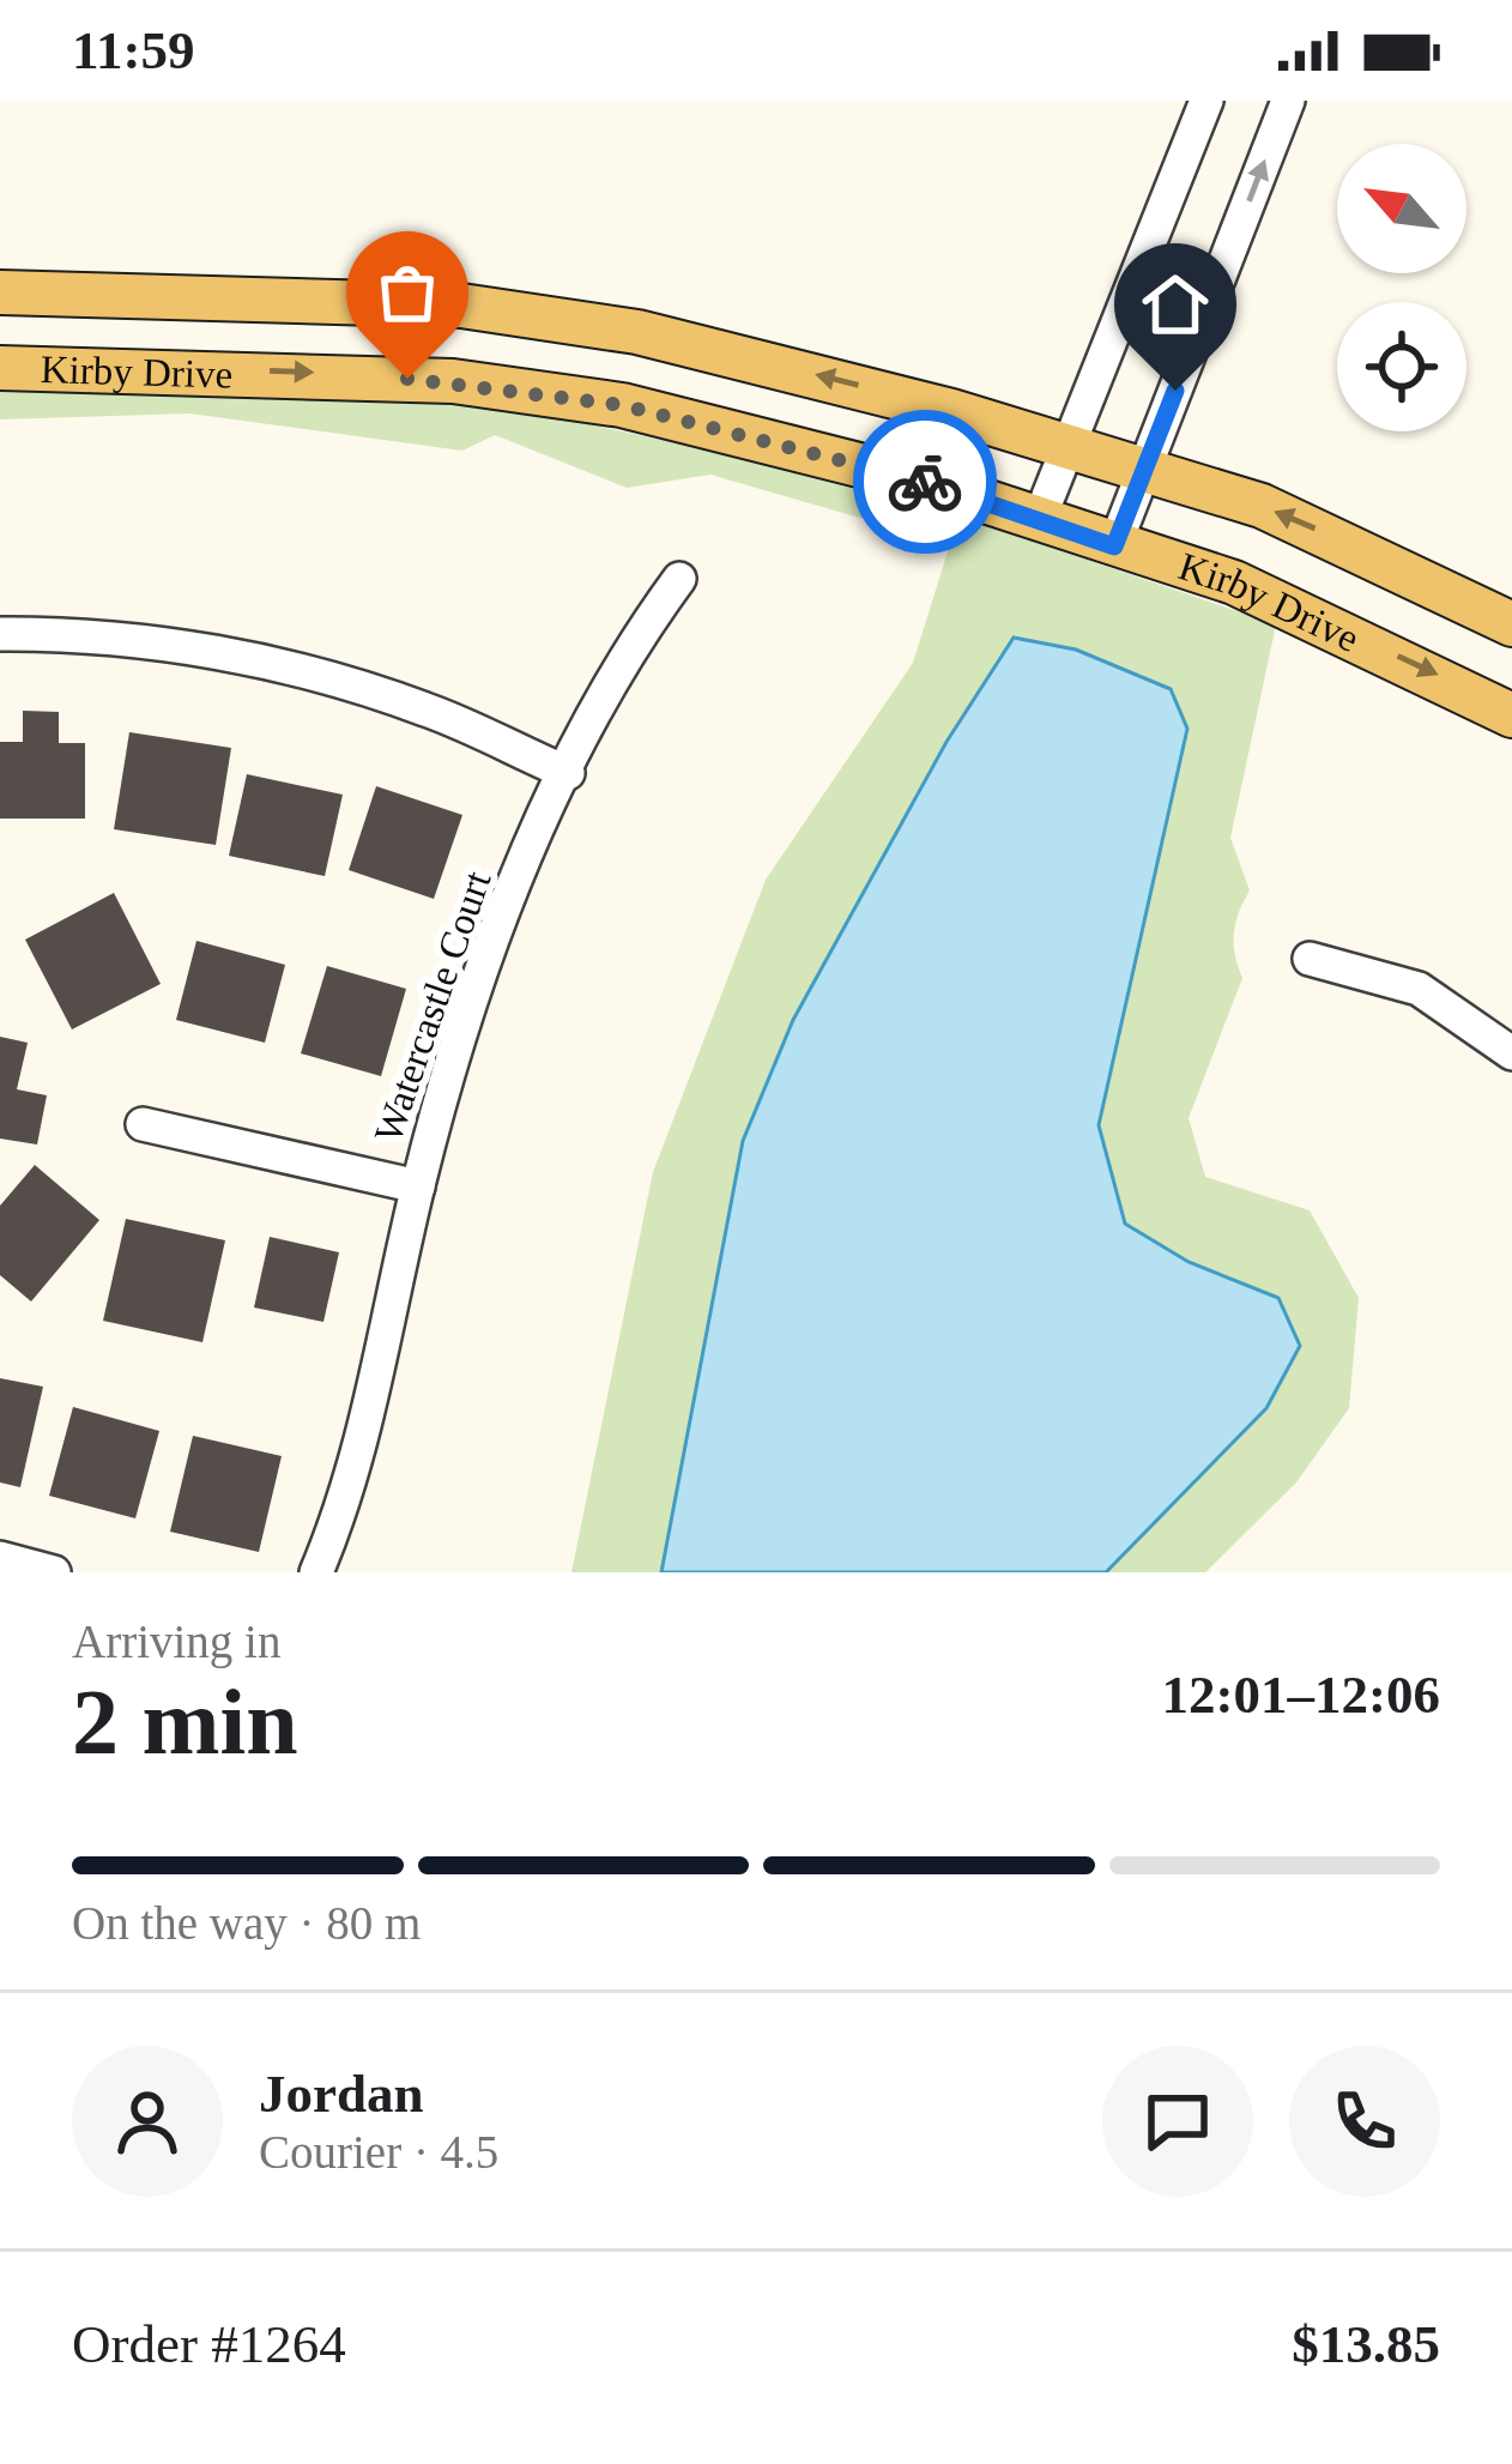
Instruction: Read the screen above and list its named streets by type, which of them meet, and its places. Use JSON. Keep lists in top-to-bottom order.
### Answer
{
  "streets": {
    "main road": ["Kirby Drive"],
    "street": ["Watercastle Court"]
  },
  "north": "top left",
  "page": {
    "status": "11:59",
    "heading": ["2 min", "Arriving in", "12:01–12:06"],
    "panel": [
      "Jordan",
      "Courier · 4.5",
      "Order #1264",
      "$13.85"
    ],
    "bar": "On the way · 80 m"
  }
}
